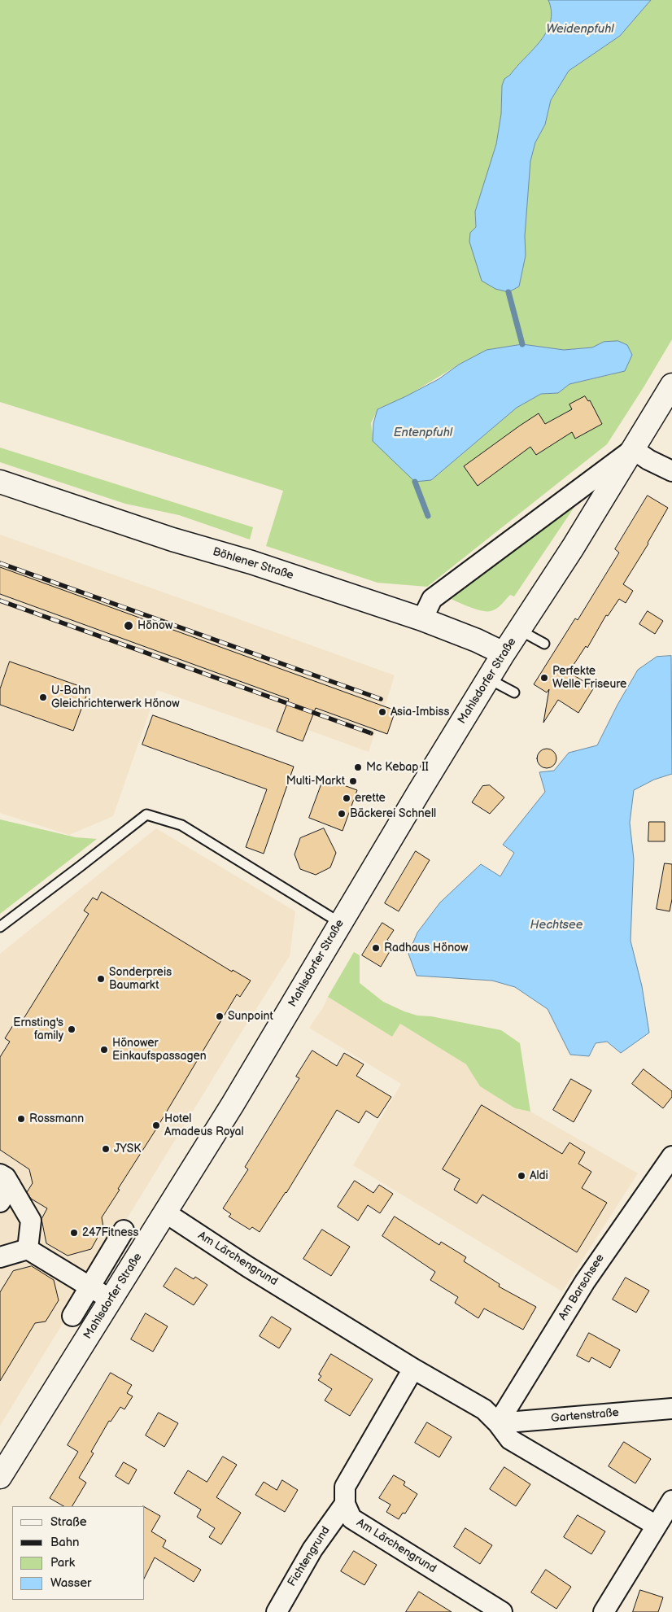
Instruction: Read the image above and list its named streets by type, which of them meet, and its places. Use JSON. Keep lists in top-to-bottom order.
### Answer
{
  "streets": {
    "main road": ["Böhlener Straße", "Mahlsdorfer Straße"],
    "street": [
      "Am Lärchengrund",
      "Am Barschsee",
      "Gartenstraße",
      "Fichtengrund"
    ]
  },
  "crossings": [
    ["Böhlener Straße", "Mahlsdorfer Straße"],
    ["Mahlsdorfer Straße", "Am Lärchengrund"],
    ["Am Lärchengrund", "Am Barschsee"],
    ["Am Lärchengrund", "Gartenstraße"],
    ["Am Lärchengrund", "Fichtengrund"],
    ["Am Barschsee", "Gartenstraße"]
  ],
  "water": ["Weidenpfuhl", "Entenpfuhl", "Hechtsee"],
  "places": [
    "Hönow",
    "Perfekte Welle Friseure",
    "U-Bahn Gleichrichterwerk Hönow",
    "Asia-Imbiss",
    "Mc Kebap II",
    "Multi-Markt",
    "erette",
    "Bäckerei Schnell",
    "Radhaus Hönow",
    "Sonderpreis Baumarkt",
    "Sunpoint",
    "Ernsting's family",
    "Hönower Einkaufspassagen",
    "Rossmann",
    "Hotel Amadeus Royal",
    "JYSK",
    "Aldi",
    "247Fitness"
  ],
  "legend": [
    "Straße",
    "Bahn",
    "Park",
    "Wasser"
  ]
}
